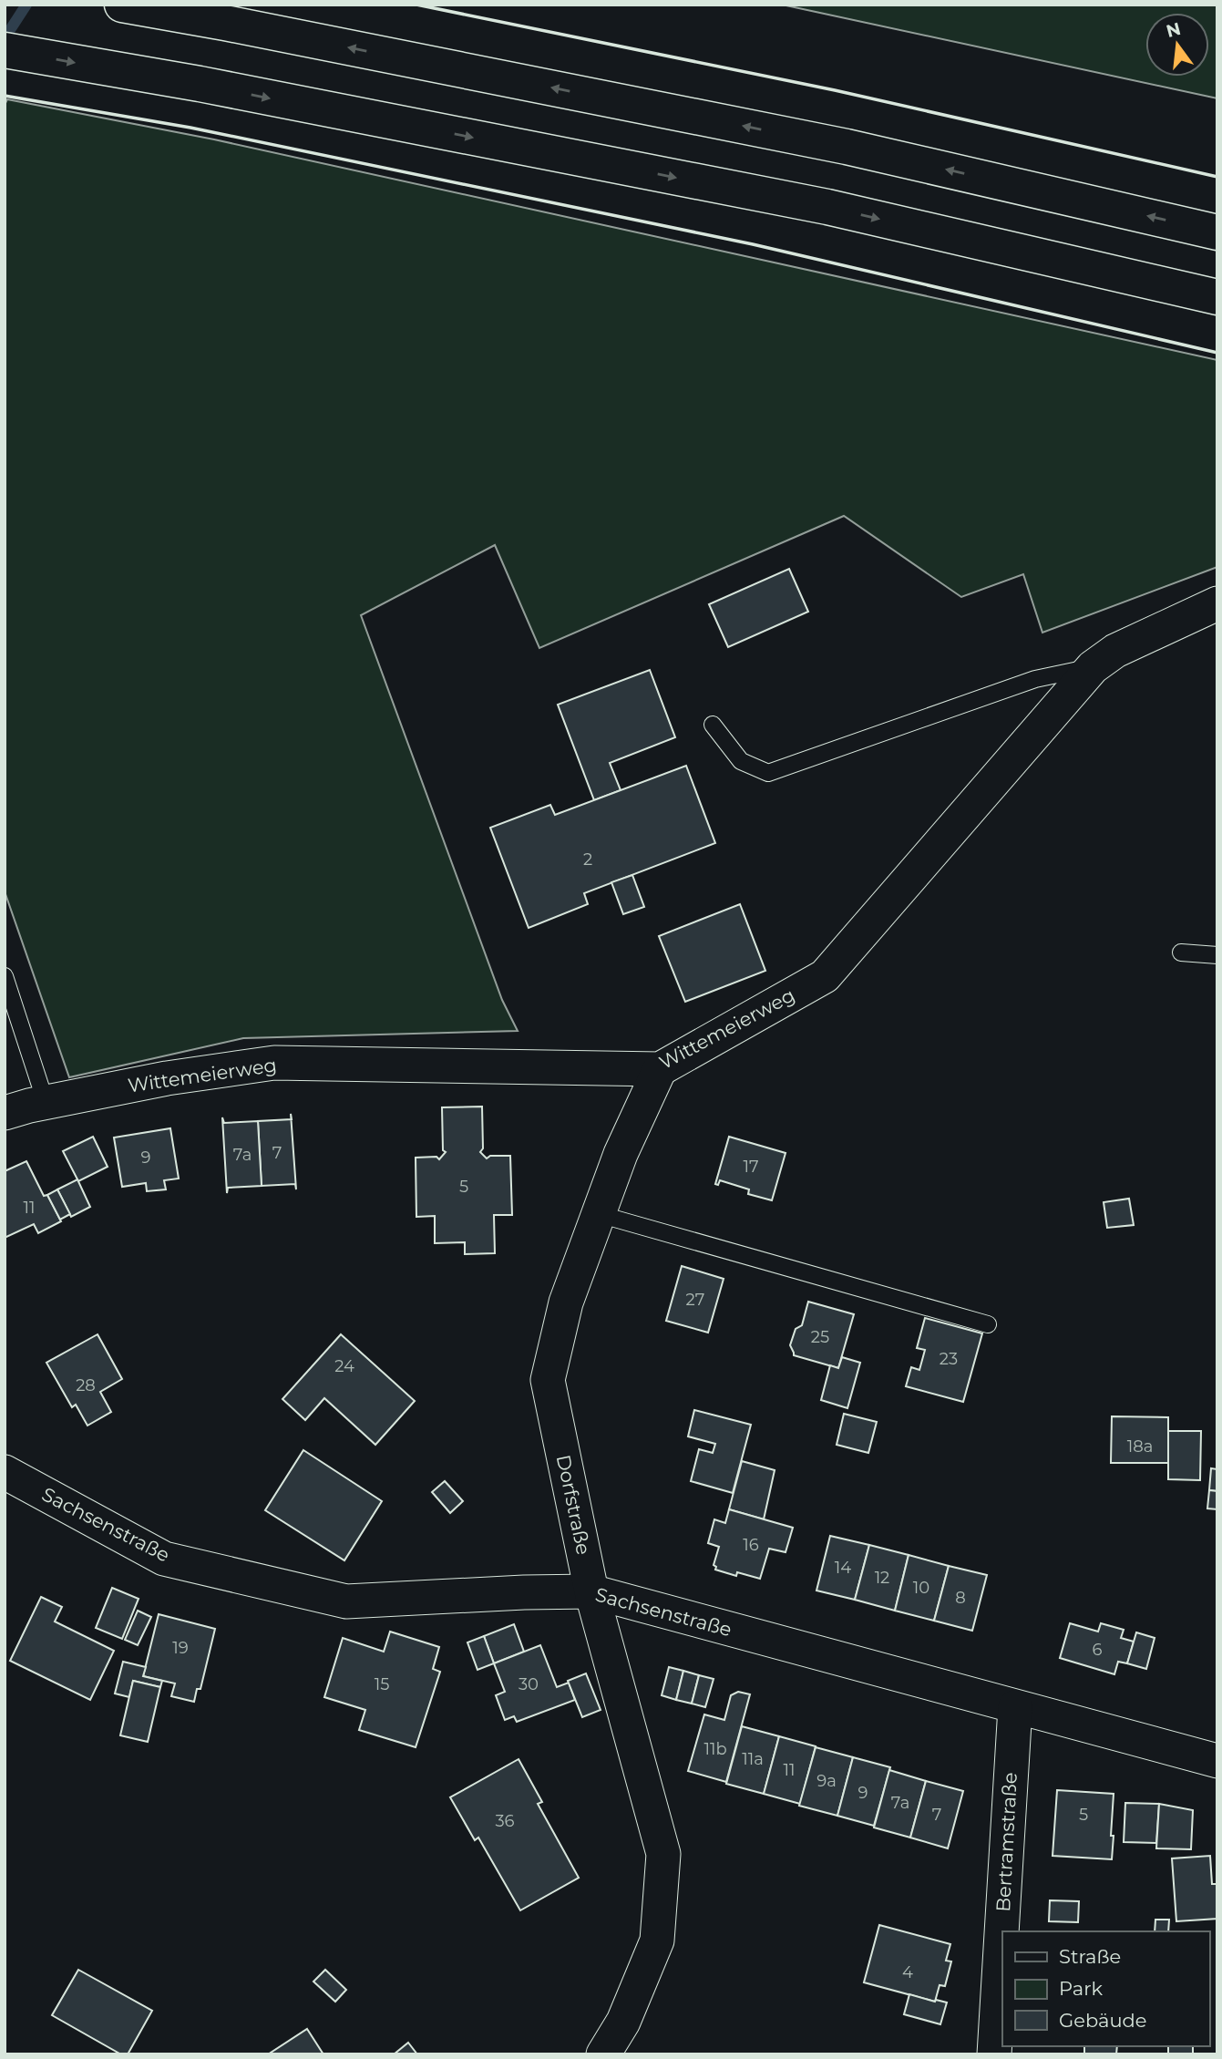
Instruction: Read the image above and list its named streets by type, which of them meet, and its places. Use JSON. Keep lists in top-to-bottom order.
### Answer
{
  "streets": {
    "street": [
      "Wittemeierweg",
      "Dorfstraße",
      "Sachsenstraße",
      "Bertramstraße"
    ]
  },
  "crossings": [
    ["Wittemeierweg", "Dorfstraße"],
    ["Dorfstraße", "Sachsenstraße"],
    ["Sachsenstraße", "Bertramstraße"]
  ],
  "house_numbers": [
    "2",
    "7",
    "7a",
    "9",
    "17",
    "5",
    "11",
    "27",
    "25",
    "23",
    "24",
    "28",
    "18a",
    "16",
    "14",
    "12",
    "10",
    "8",
    "19",
    "6",
    "15",
    "30",
    "11b",
    "11a",
    "11",
    "9a",
    "9",
    "7a",
    "7",
    "5",
    "36",
    "4"
  ],
  "legend": ["Straße", "Park", "Gebäude"],
  "north": "top"
}
